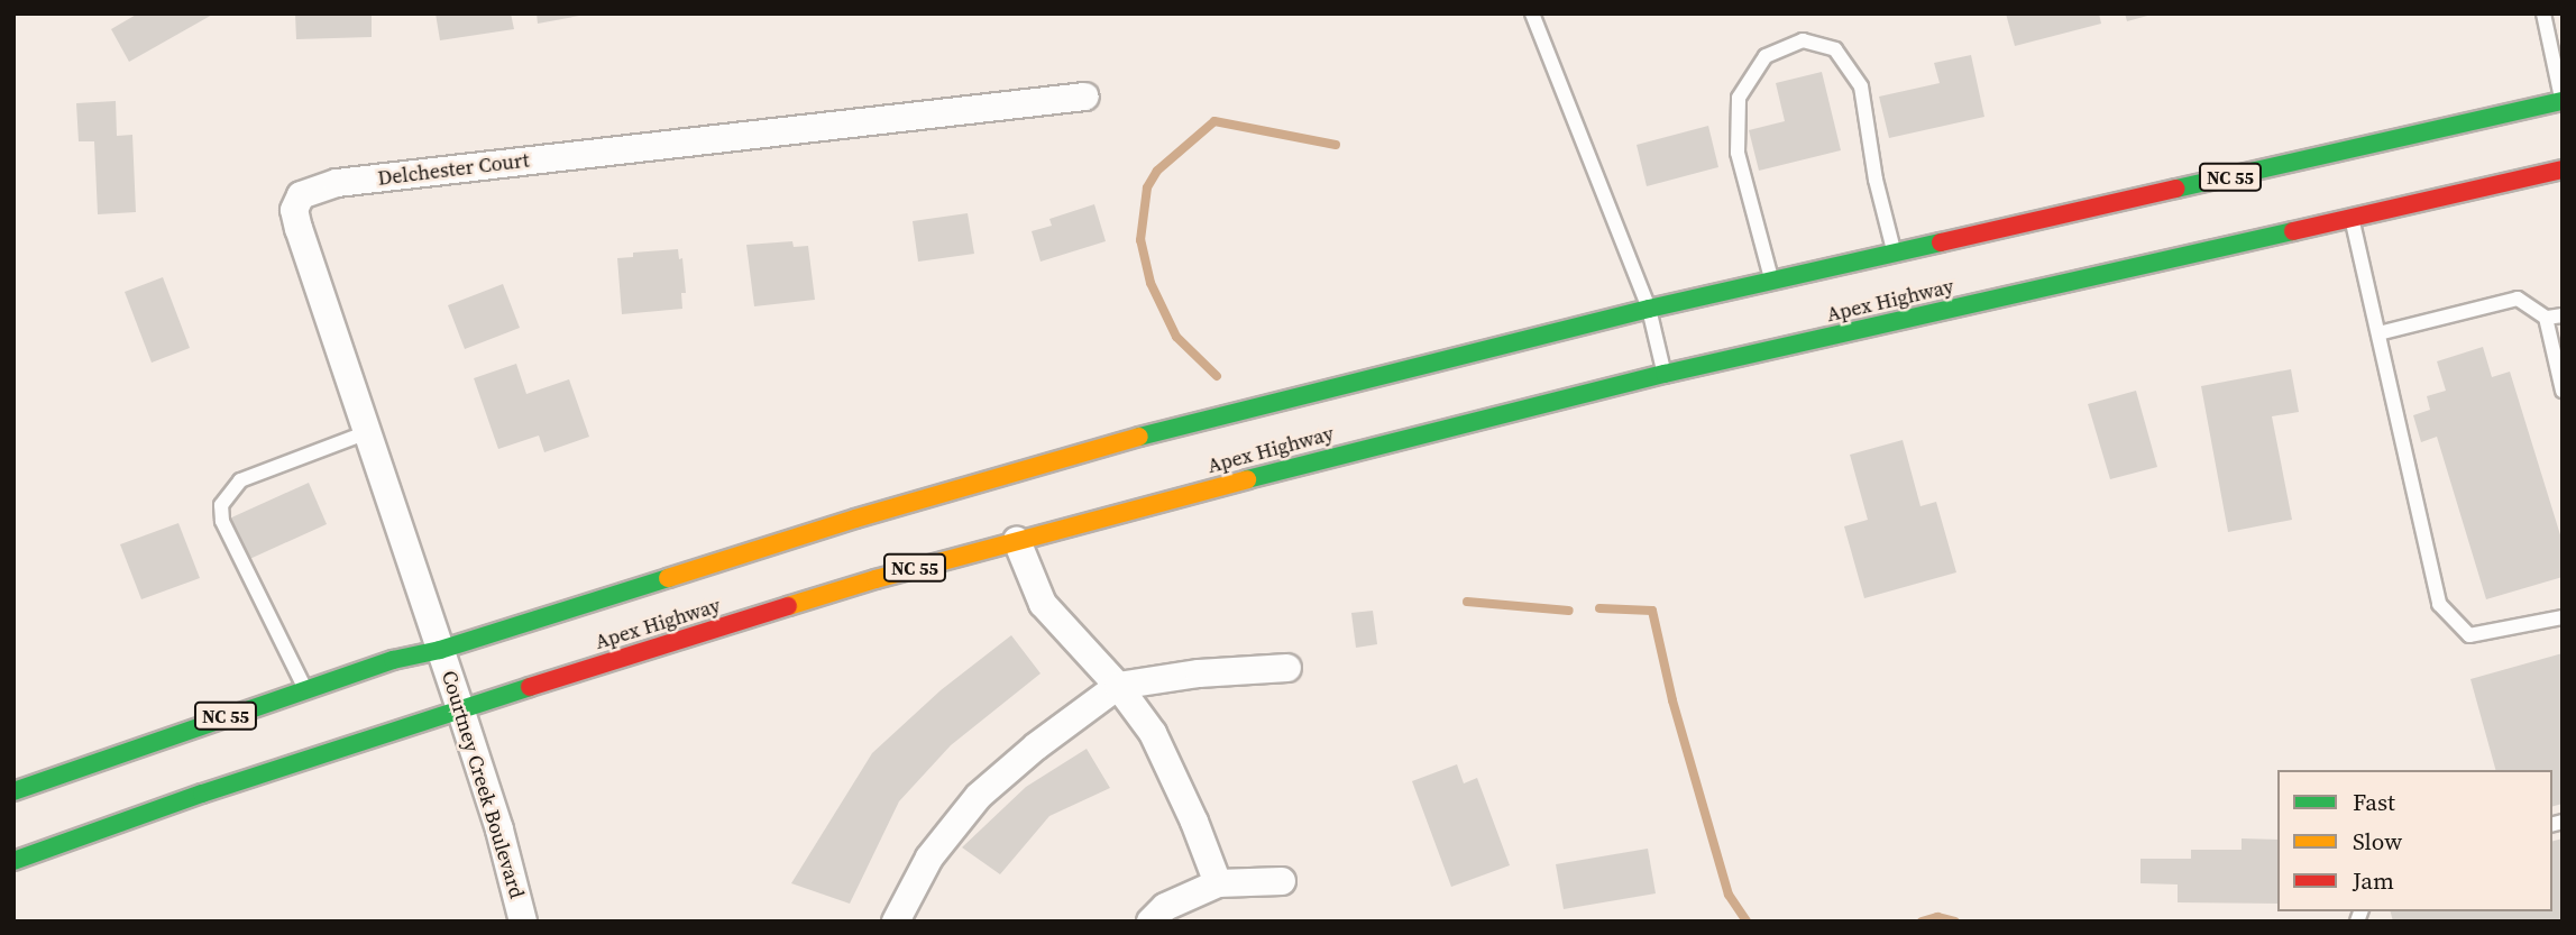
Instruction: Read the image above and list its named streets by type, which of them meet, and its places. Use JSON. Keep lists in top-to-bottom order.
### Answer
{
  "streets": {
    "main road": ["NC 55", "Apex Highway"],
    "street": ["Delchester Court", "Courtney Creek Boulevard"]
  },
  "crossings": [
    ["Delchester Court", "NC 55"],
    ["Delchester Court", "Courtney Creek Boulevard"],
    ["NC 55", "Courtney Creek Boulevard"],
    ["Apex Highway", "Courtney Creek Boulevard"]
  ],
  "legend": ["Fast", "Slow", "Jam"]
}
